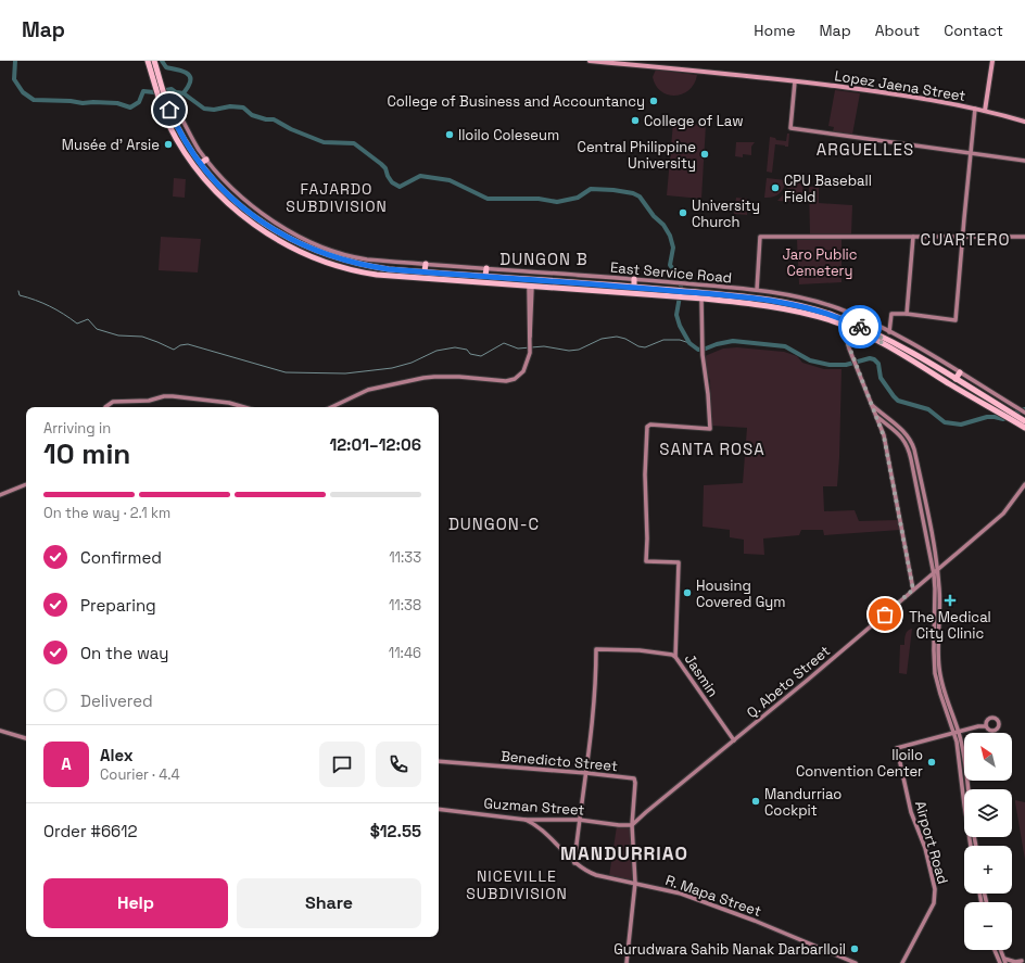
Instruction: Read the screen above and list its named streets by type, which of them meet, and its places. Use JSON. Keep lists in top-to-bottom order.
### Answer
{
  "streets": {
    "main road": ["Lopez Jaena Street"],
    "street": [
      "East Service Road",
      "Jasmin",
      "Q. Abeto Street",
      "Benedicto Street",
      "Guzman Street",
      "Airport Road",
      "R. Mapa Street"
    ]
  },
  "crossings": [
    ["Jasmin", "Q. Abeto Street"],
    ["Q. Abeto Street", "Benedicto Street"],
    ["Q. Abeto Street", "Guzman Street"],
    ["Benedicto Street", "Guzman Street"],
    ["Guzman Street", "R. Mapa Street"]
  ],
  "districts": [
    "ARGUELLES",
    "FAJARDO SUBDIVISION",
    "CUARTERO",
    "DUNGON B",
    "SANTA ROSA",
    "DUNGON-C",
    "MANDURRIAO",
    "NICEVILLE SUBDIVISION"
  ],
  "parks": ["Jaro Public Cemetery"],
  "places": {
    "other": [
      "College of Business and Accountancy",
      "College of Law",
      "Iloilo Coleseum",
      "Musée d' Arsie",
      "Central Philippine University",
      "CPU Baseball Field",
      "University Church",
      "Housing Covered Gym",
      "Iloilo Convention Center",
      "Mandurriao Cockpit",
      "Gurudwara Sahib Nanak DarbarIloil"
    ],
    "health": ["The Medical City Clinic"]
  },
  "north": "top left",
  "page": {
    "header": "Map",
    "nav": [
      "Home",
      "Map",
      "About",
      "Contact"
    ],
    "heading": ["10 min", "Arriving in", "12:01–12:06"],
    "panel": [
      "Alex",
      "Courier · 4.4",
      "Order #6612",
      "$12.55"
    ],
    "bar": "On the way · 2.1 km",
    "list": [
      ["Confirmed", "11:33"],
      ["Preparing", "11:38"],
      ["On the way", "11:46"],
      "Delivered"
    ],
    "map_buttons": ["+", "−"],
    "round": "A",
    "buttons": ["Help", "Share"]
  }
}
